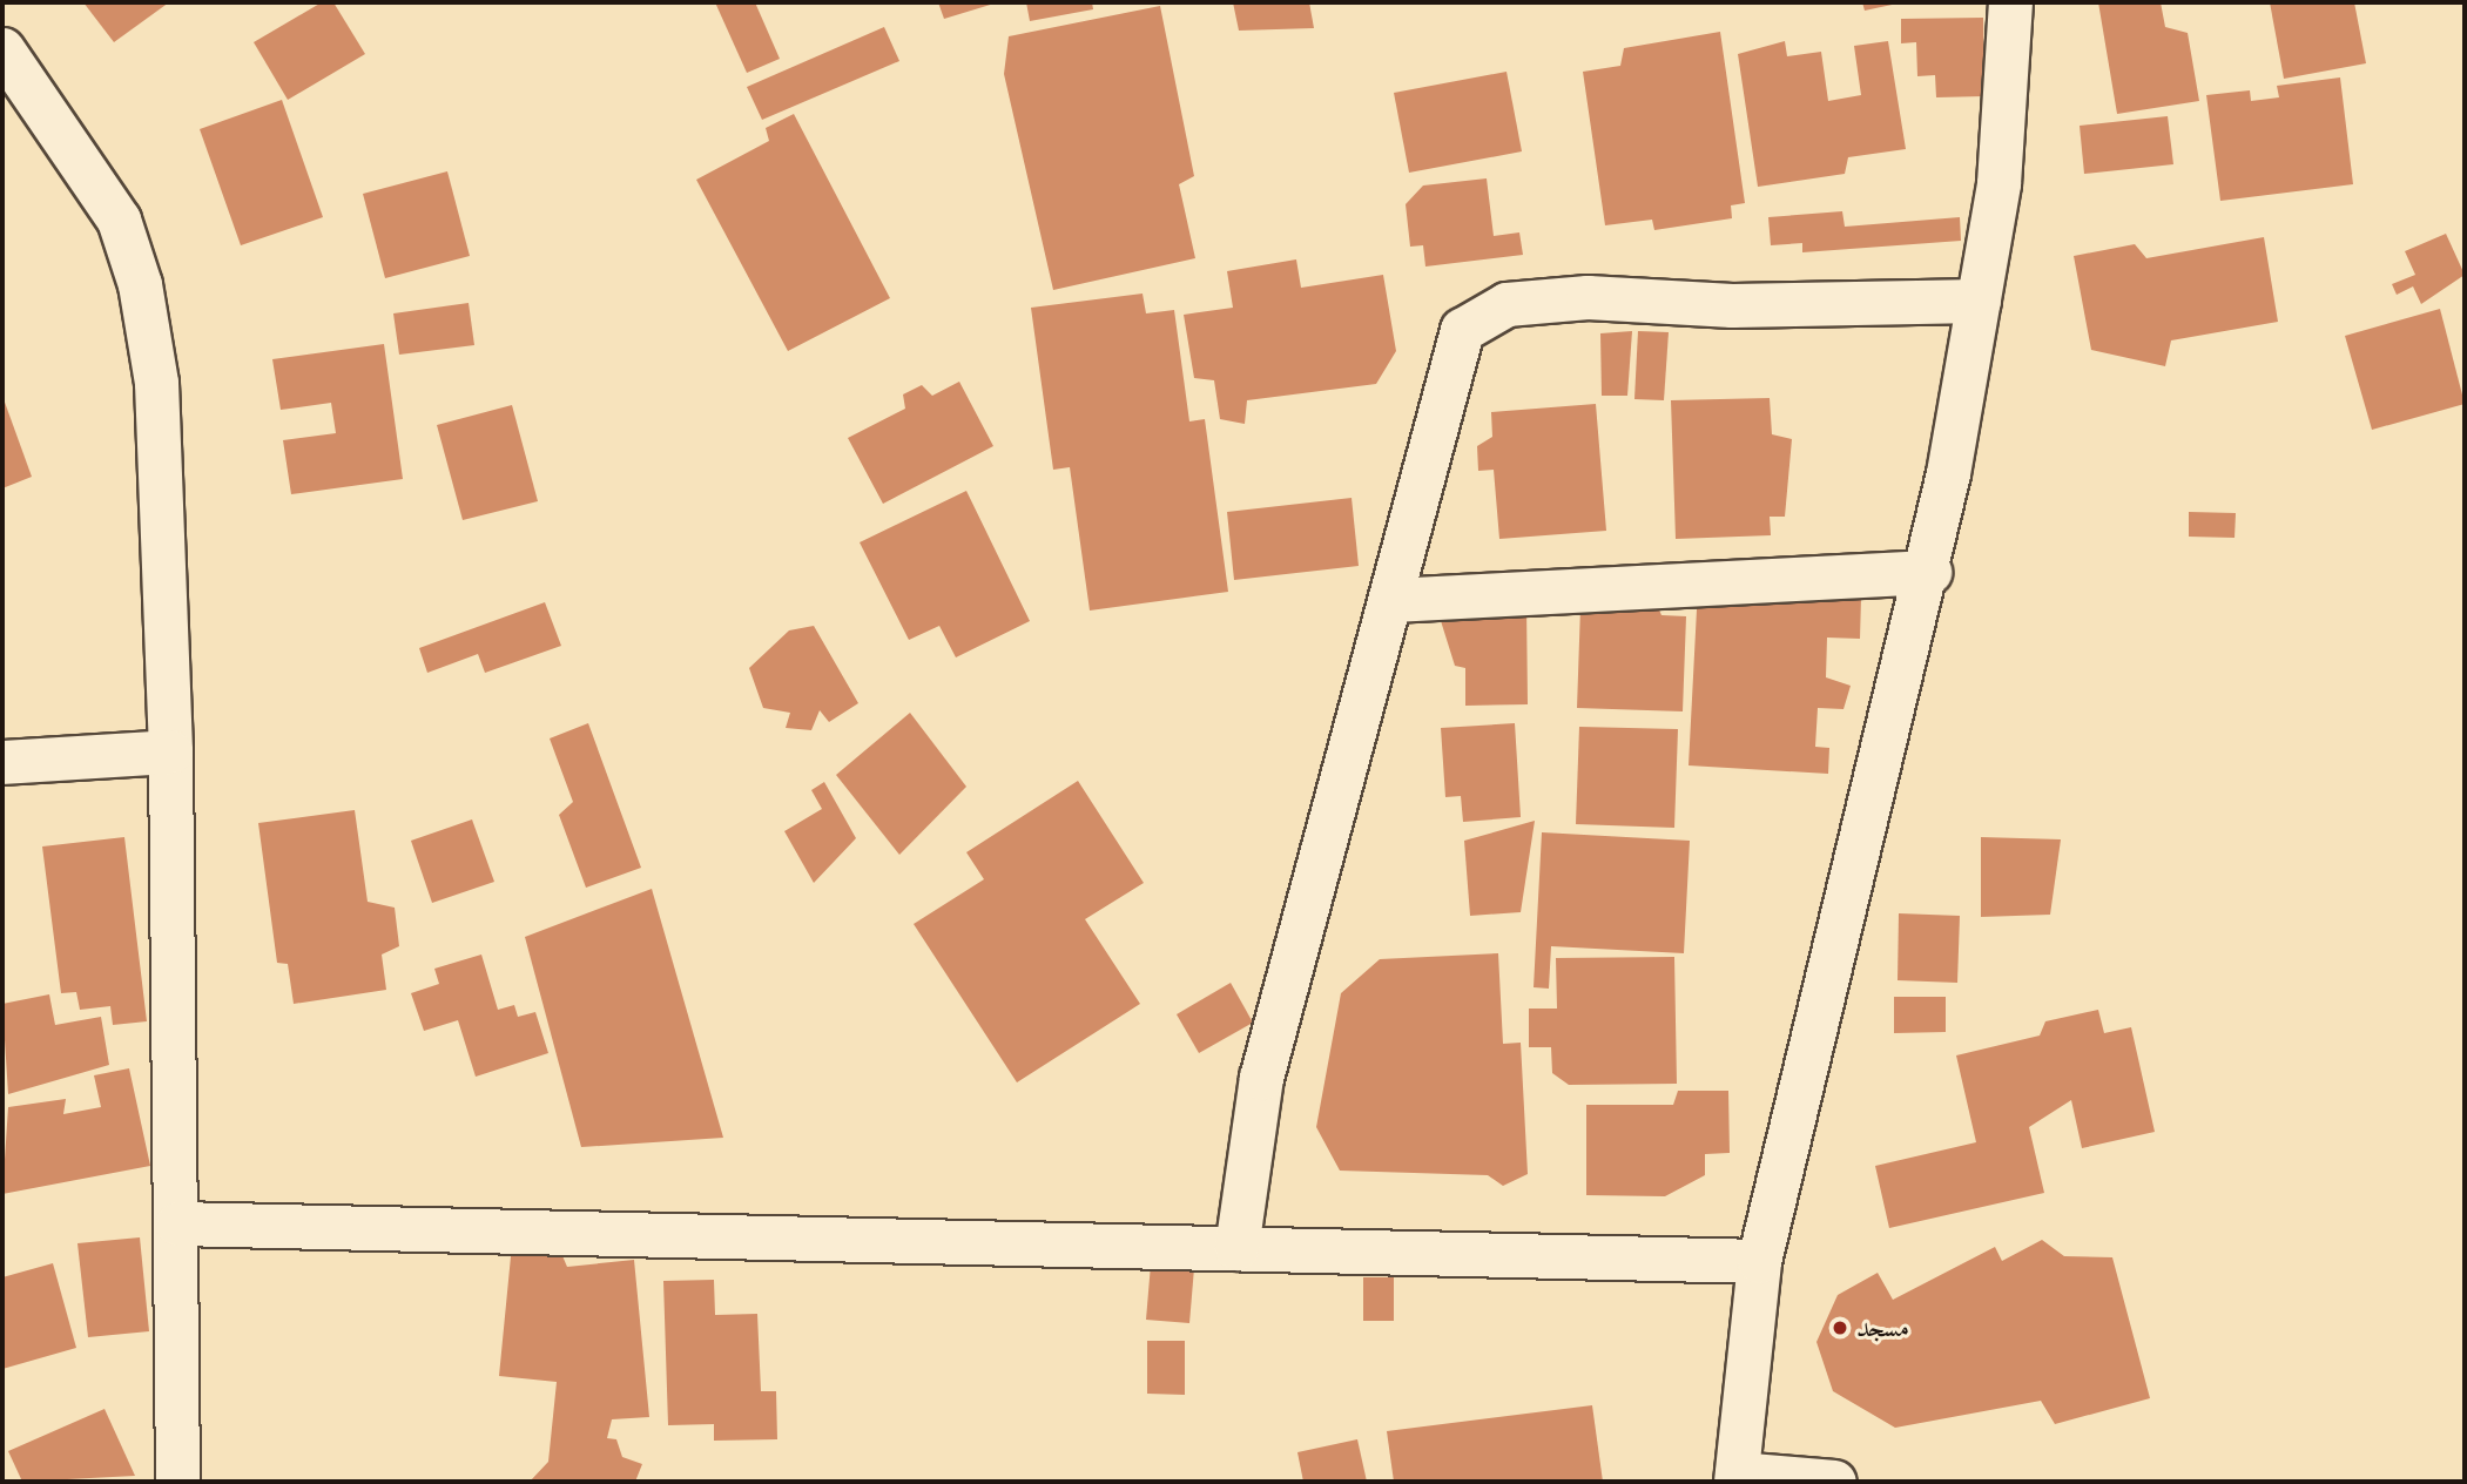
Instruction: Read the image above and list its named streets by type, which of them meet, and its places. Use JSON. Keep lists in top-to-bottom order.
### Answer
{
  "places": ["مسجد"]
}
